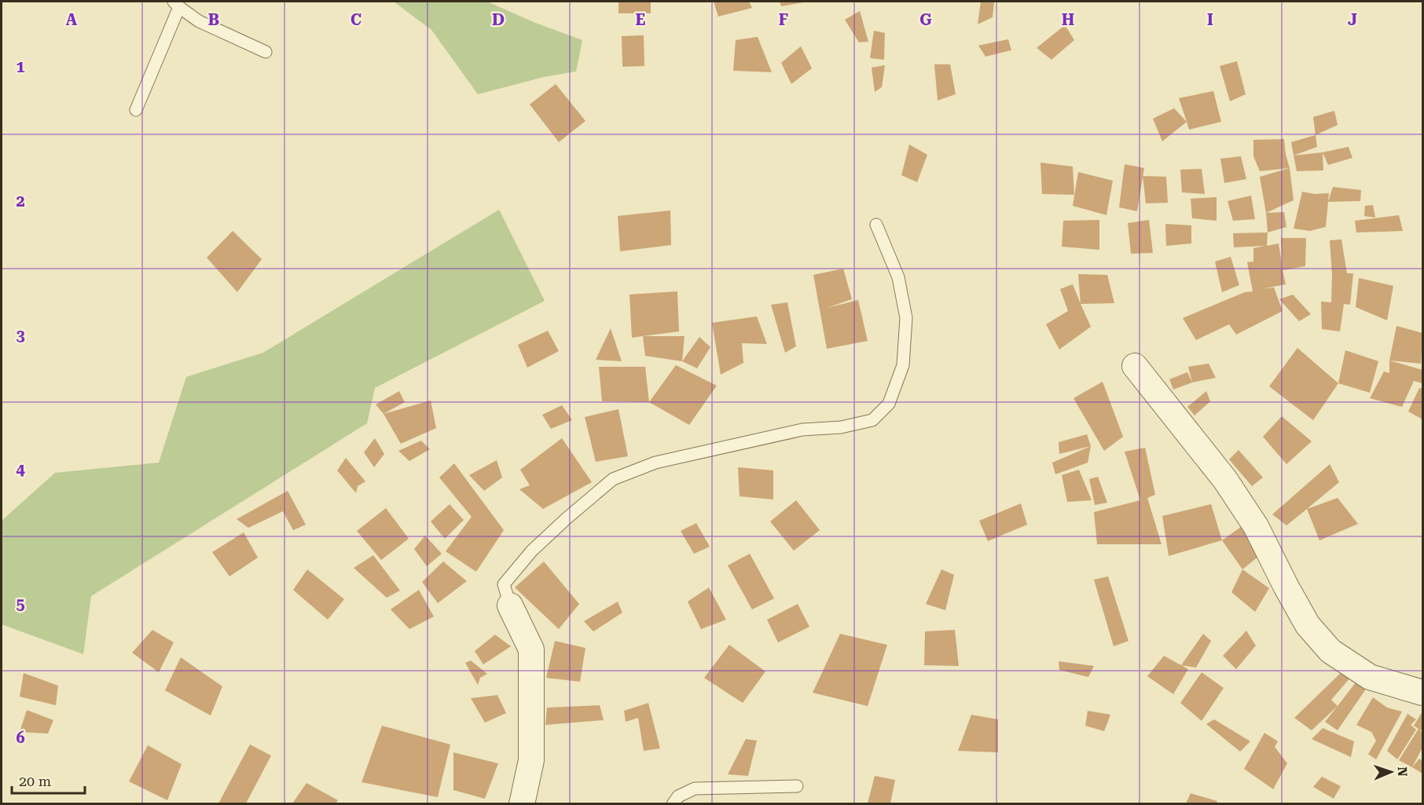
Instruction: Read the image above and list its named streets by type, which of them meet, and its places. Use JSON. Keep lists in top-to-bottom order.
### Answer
{
  "scale_bar": "20 m",
  "north": "right",
  "grid": {
    "columns": [
      "A",
      "B",
      "C",
      "D",
      "E",
      "F",
      "G",
      "H",
      "I",
      "J"
    ],
    "rows": [
      "1",
      "2",
      "3",
      "4",
      "5",
      "6"
    ]
  }
}
